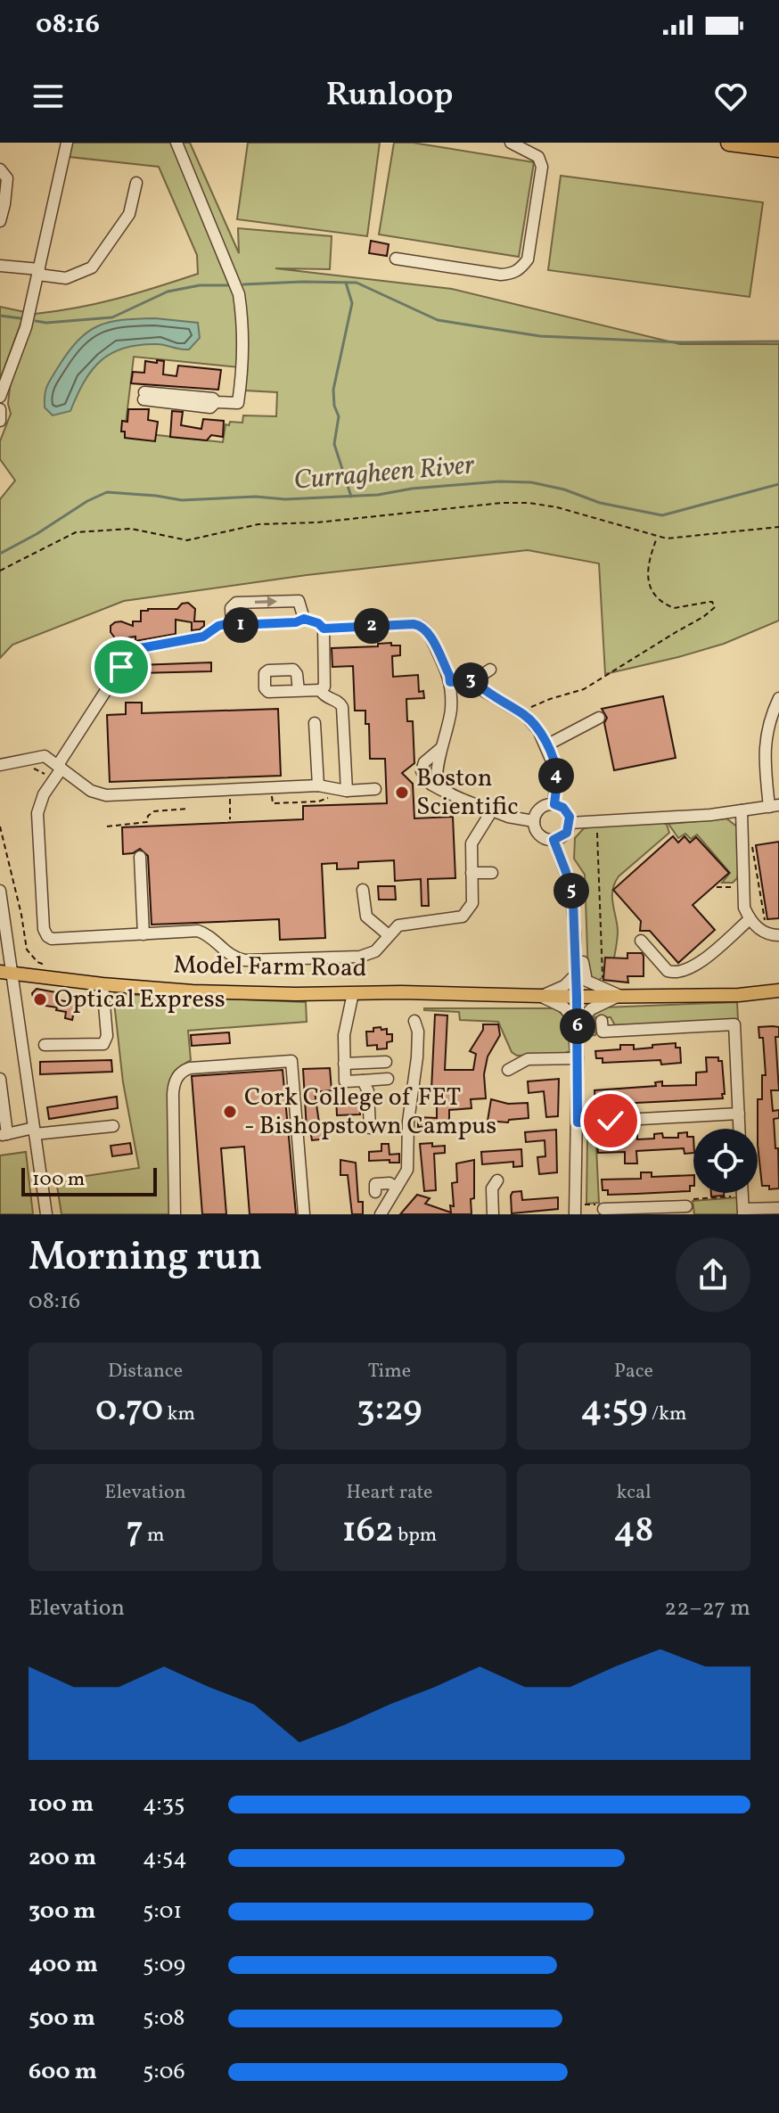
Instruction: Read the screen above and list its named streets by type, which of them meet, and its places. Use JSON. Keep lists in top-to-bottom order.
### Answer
{
  "streets": {
    "main road": ["Model Farm Road"]
  },
  "water": ["Curragheen River"],
  "places": ["Boston Scientific", "Optical Express", "Cork College of FET - Bishopstown Campus"],
  "scale_bar": "100 m",
  "page": {
    "status": "08:16",
    "header": "Runloop",
    "pins": [
      "1",
      "2",
      "3",
      "4",
      "5",
      "6"
    ],
    "scale": "100 m",
    "heading": ["Morning run", "08:16"],
    "stats": [
      ["Distance", "0.70 km"],
      ["Time", "3:29"],
      ["Pace", "4:59 /km"],
      ["Elevation", "7 m"],
      ["Heart rate", "162 bpm"],
      ["kcal", "48"]
    ],
    "chart": ["Elevation", "22–27 m"],
    "list": [
      {
        "name": "100 m",
        "note": "4:35"
      },
      {
        "name": "200 m",
        "note": "4:54"
      },
      {
        "name": "300 m",
        "note": "5:01"
      },
      {
        "name": "400 m",
        "note": "5:09"
      },
      {
        "name": "500 m",
        "note": "5:08"
      },
      {
        "name": "600 m",
        "note": "5:06"
      }
    ]
  }
}
